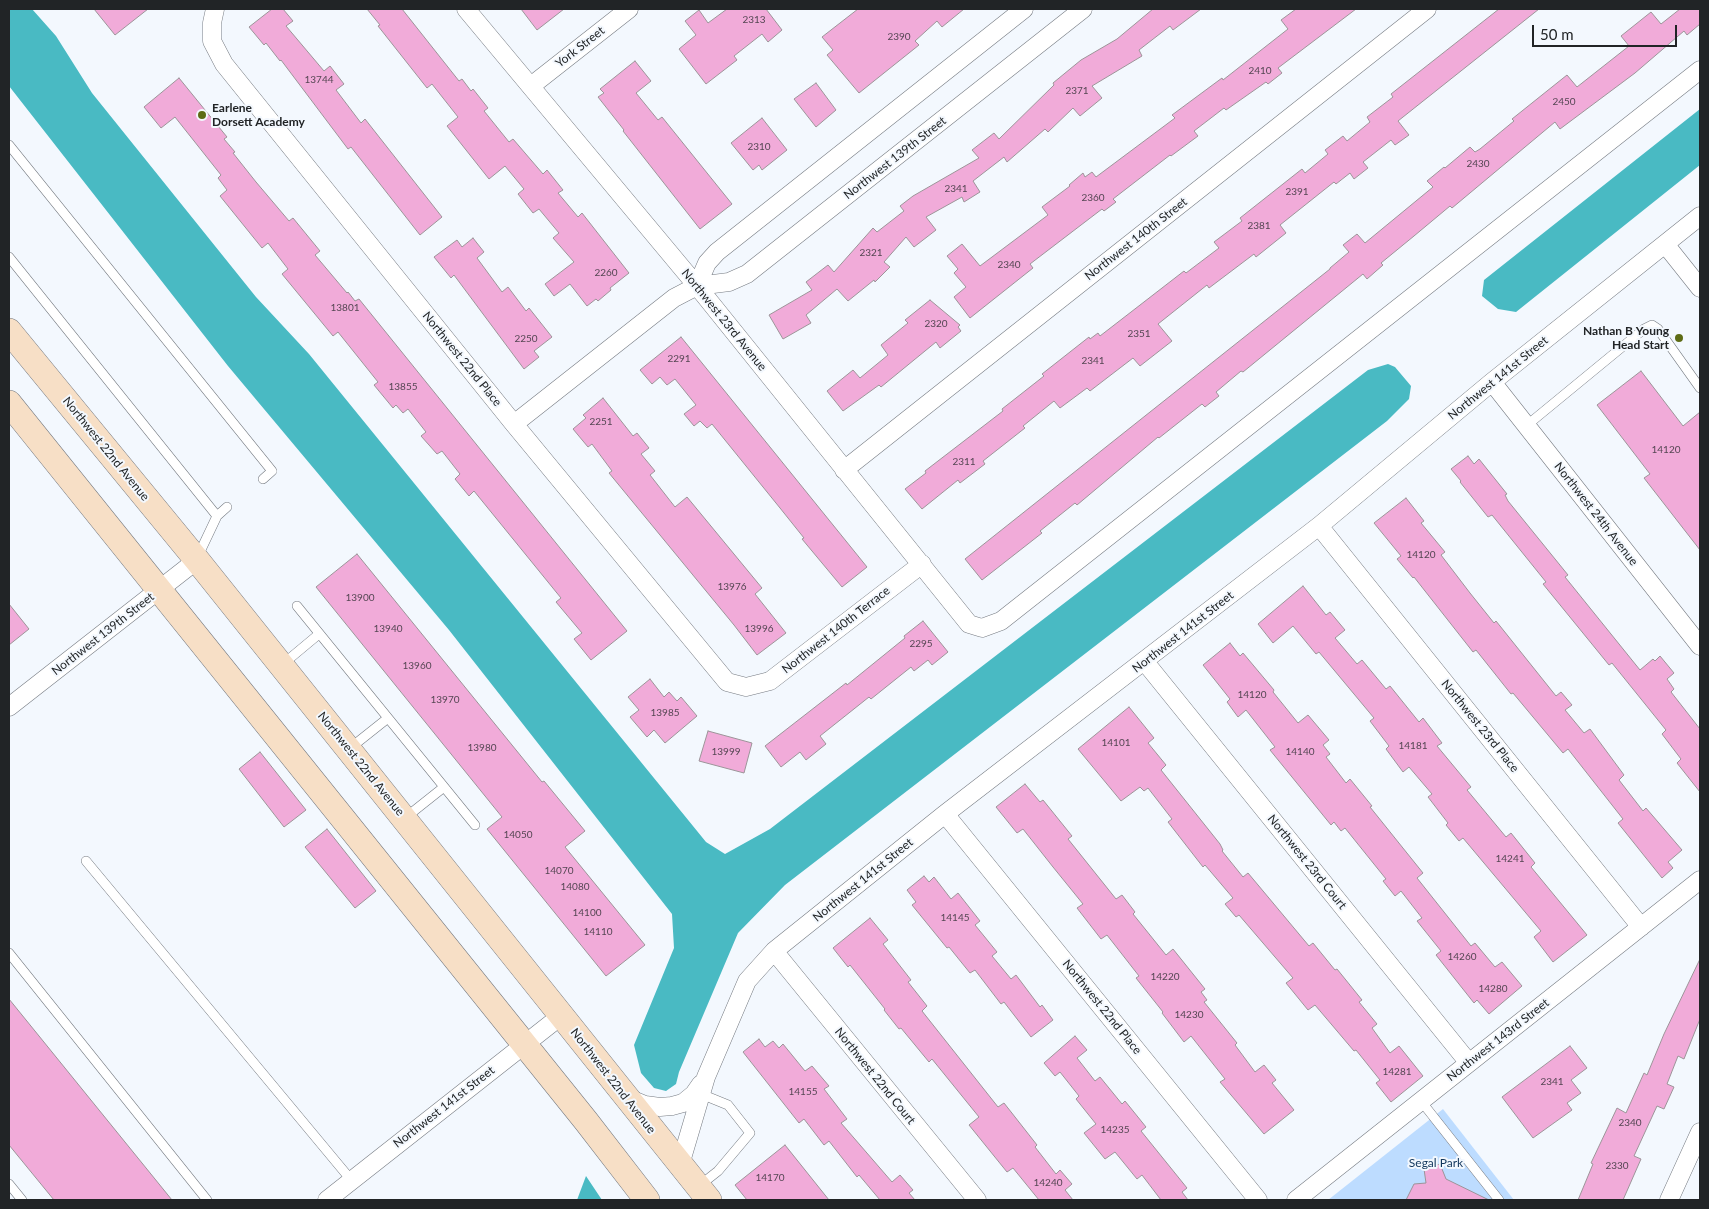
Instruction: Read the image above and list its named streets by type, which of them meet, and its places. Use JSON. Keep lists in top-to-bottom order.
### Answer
{
  "streets": {
    "main road": ["Northwest 22nd Avenue"],
    "street": [
      "York Street",
      "Northwest 139th Street",
      "Northwest 140th Street",
      "Northwest 23rd Avenue",
      "Northwest 22nd Place",
      "Northwest 141st Street",
      "Northwest 24th Avenue",
      "Northwest 140th Terrace",
      "Northwest 23rd Place",
      "Northwest 23rd Court",
      "Northwest 143rd Street",
      "Northwest 22nd Court"
    ]
  },
  "crossings": [
    ["York Street", "Northwest 23rd Avenue"],
    ["Northwest 139th Street", "Northwest 23rd Avenue"],
    ["Northwest 139th Street", "Northwest 22nd Place"],
    ["Northwest 139th Street", "Northwest 22nd Avenue"],
    ["Northwest 140th Street", "Northwest 23rd Avenue"],
    ["Northwest 23rd Avenue", "Northwest 140th Terrace"],
    ["Northwest 22nd Place", "Northwest 141st Street"],
    ["Northwest 22nd Place", "Northwest 140th Terrace"],
    ["Northwest 141st Street", "Northwest 22nd Avenue"],
    ["Northwest 141st Street", "Northwest 24th Avenue"],
    ["Northwest 141st Street", "Northwest 23rd Place"],
    ["Northwest 141st Street", "Northwest 23rd Court"],
    ["Northwest 141st Street", "Northwest 22nd Court"],
    ["Northwest 23rd Place", "Northwest 143rd Street"],
    ["Northwest 23rd Court", "Northwest 143rd Street"]
  ],
  "parks": ["Segal Park"],
  "places": ["Earlene Dorsett Academy", "Nathan B Young Head Start"],
  "house_numbers": [
    "2313",
    "2390",
    "2410",
    "13744",
    "2371",
    "2450",
    "2310",
    "2430",
    "2341",
    "2391",
    "2360",
    "2381",
    "2321",
    "2340",
    "2260",
    "13801",
    "2320",
    "2351",
    "2250",
    "2291",
    "2341",
    "13855",
    "2251",
    "14120",
    "2311",
    "14120",
    "13976",
    "13900",
    "13940",
    "13996",
    "2295",
    "13960",
    "14120",
    "13970",
    "13985",
    "14101",
    "14181",
    "13980",
    "13999",
    "14140",
    "14050",
    "14241",
    "14070",
    "14080",
    "14100",
    "14145",
    "14110",
    "14260",
    "14220",
    "14280",
    "14230",
    "14281",
    "2341",
    "14155",
    "2340",
    "14235",
    "2330",
    "14170",
    "14240"
  ],
  "scale_bar": "50 m"
}
